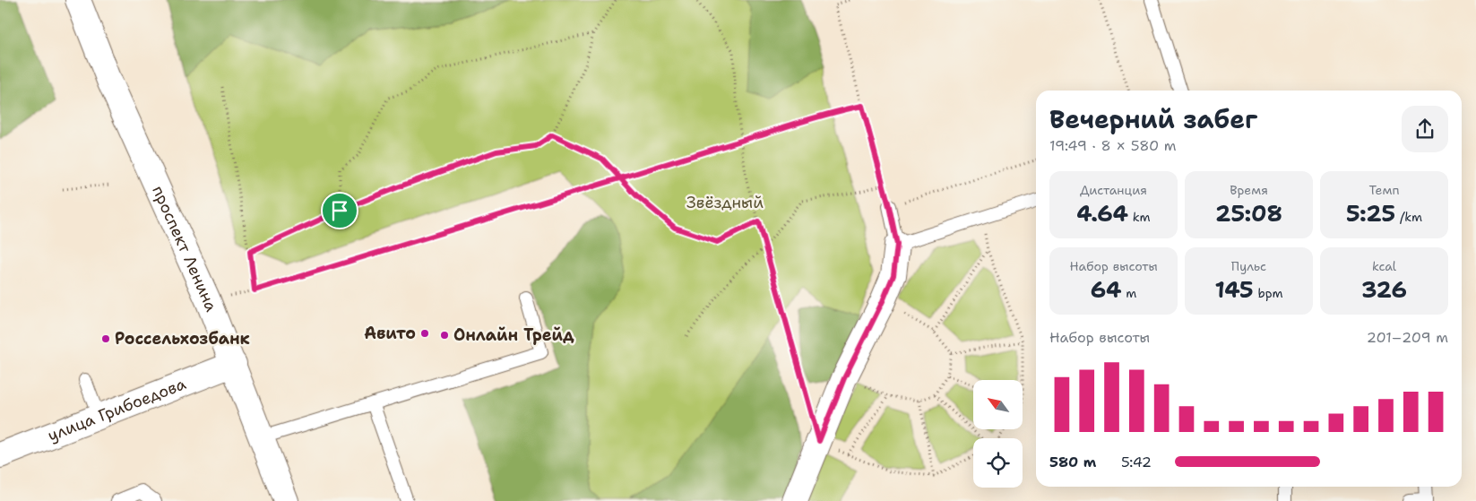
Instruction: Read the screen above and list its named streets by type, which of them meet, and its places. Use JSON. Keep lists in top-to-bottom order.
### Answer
{
  "streets": {
    "main road": ["проспект Ленина", "улица Грибоедова"]
  },
  "crossings": [
    ["проспект Ленина", "улица Грибоедова"]
  ],
  "parks": ["Звёздный"],
  "places": ["Авито", "Онлайн Трейд", "Россельхозбанк"],
  "north": "top left",
  "page": {
    "heading": ["Вечерний забег", "19:49 · 8 × 580 m"],
    "stats": [
      ["Дистанция", "4.64 km"],
      ["Время", "25:08"],
      ["Темп", "5:25 /km"],
      ["Набор высоты", "64 m"],
      ["Пульс", "145 bpm"],
      ["kcal", "326"]
    ],
    "chart": ["Набор высоты", "201–209 m"],
    "list": [
      {
        "name": "580 m",
        "note": "5:42"
      }
    ]
  }
}
